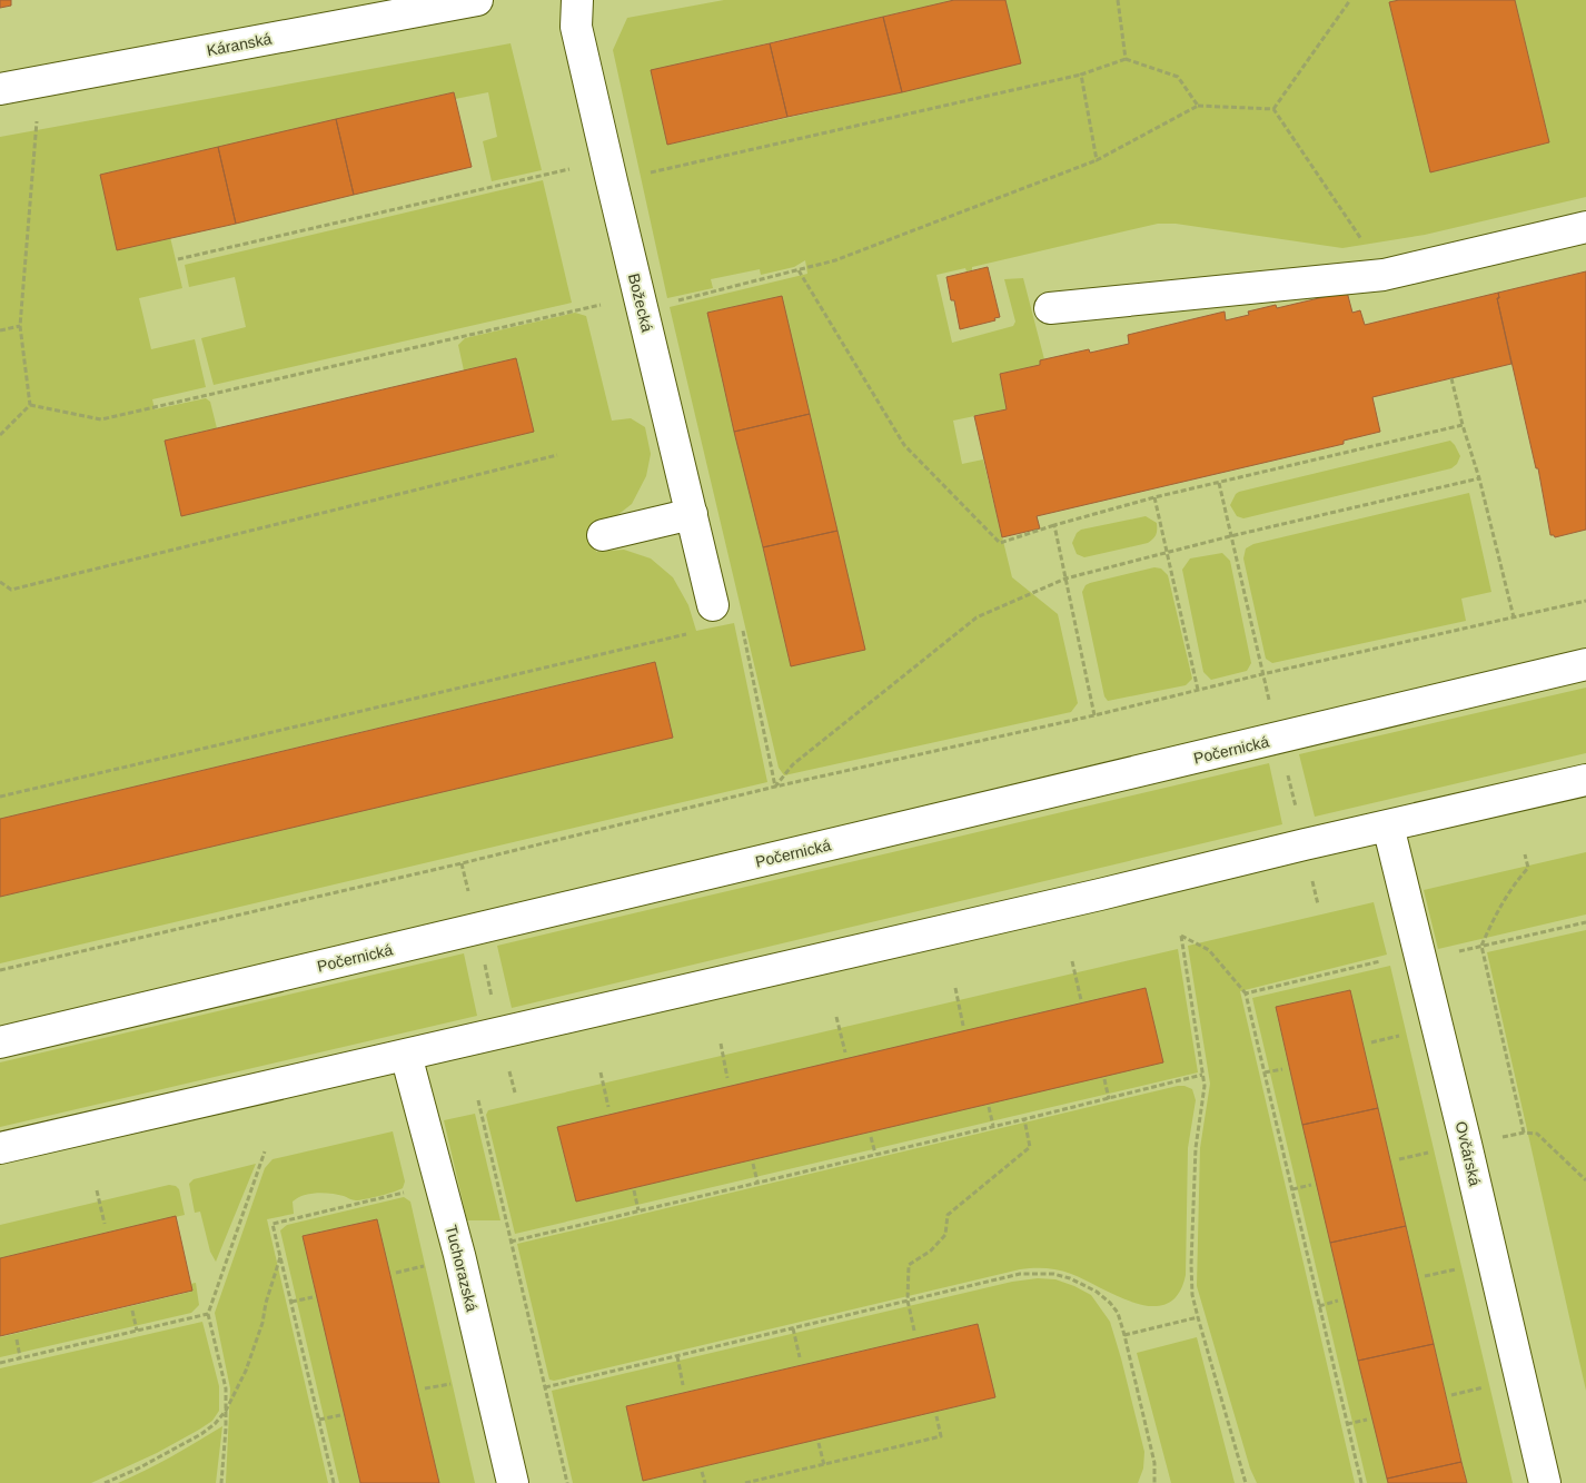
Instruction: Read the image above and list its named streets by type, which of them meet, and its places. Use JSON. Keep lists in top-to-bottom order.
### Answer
{
  "streets": {
    "street": [
      "Káranská",
      "Božecká",
      "Počernická",
      "Ovčárská",
      "Tuchorazská"
    ]
  }
}
